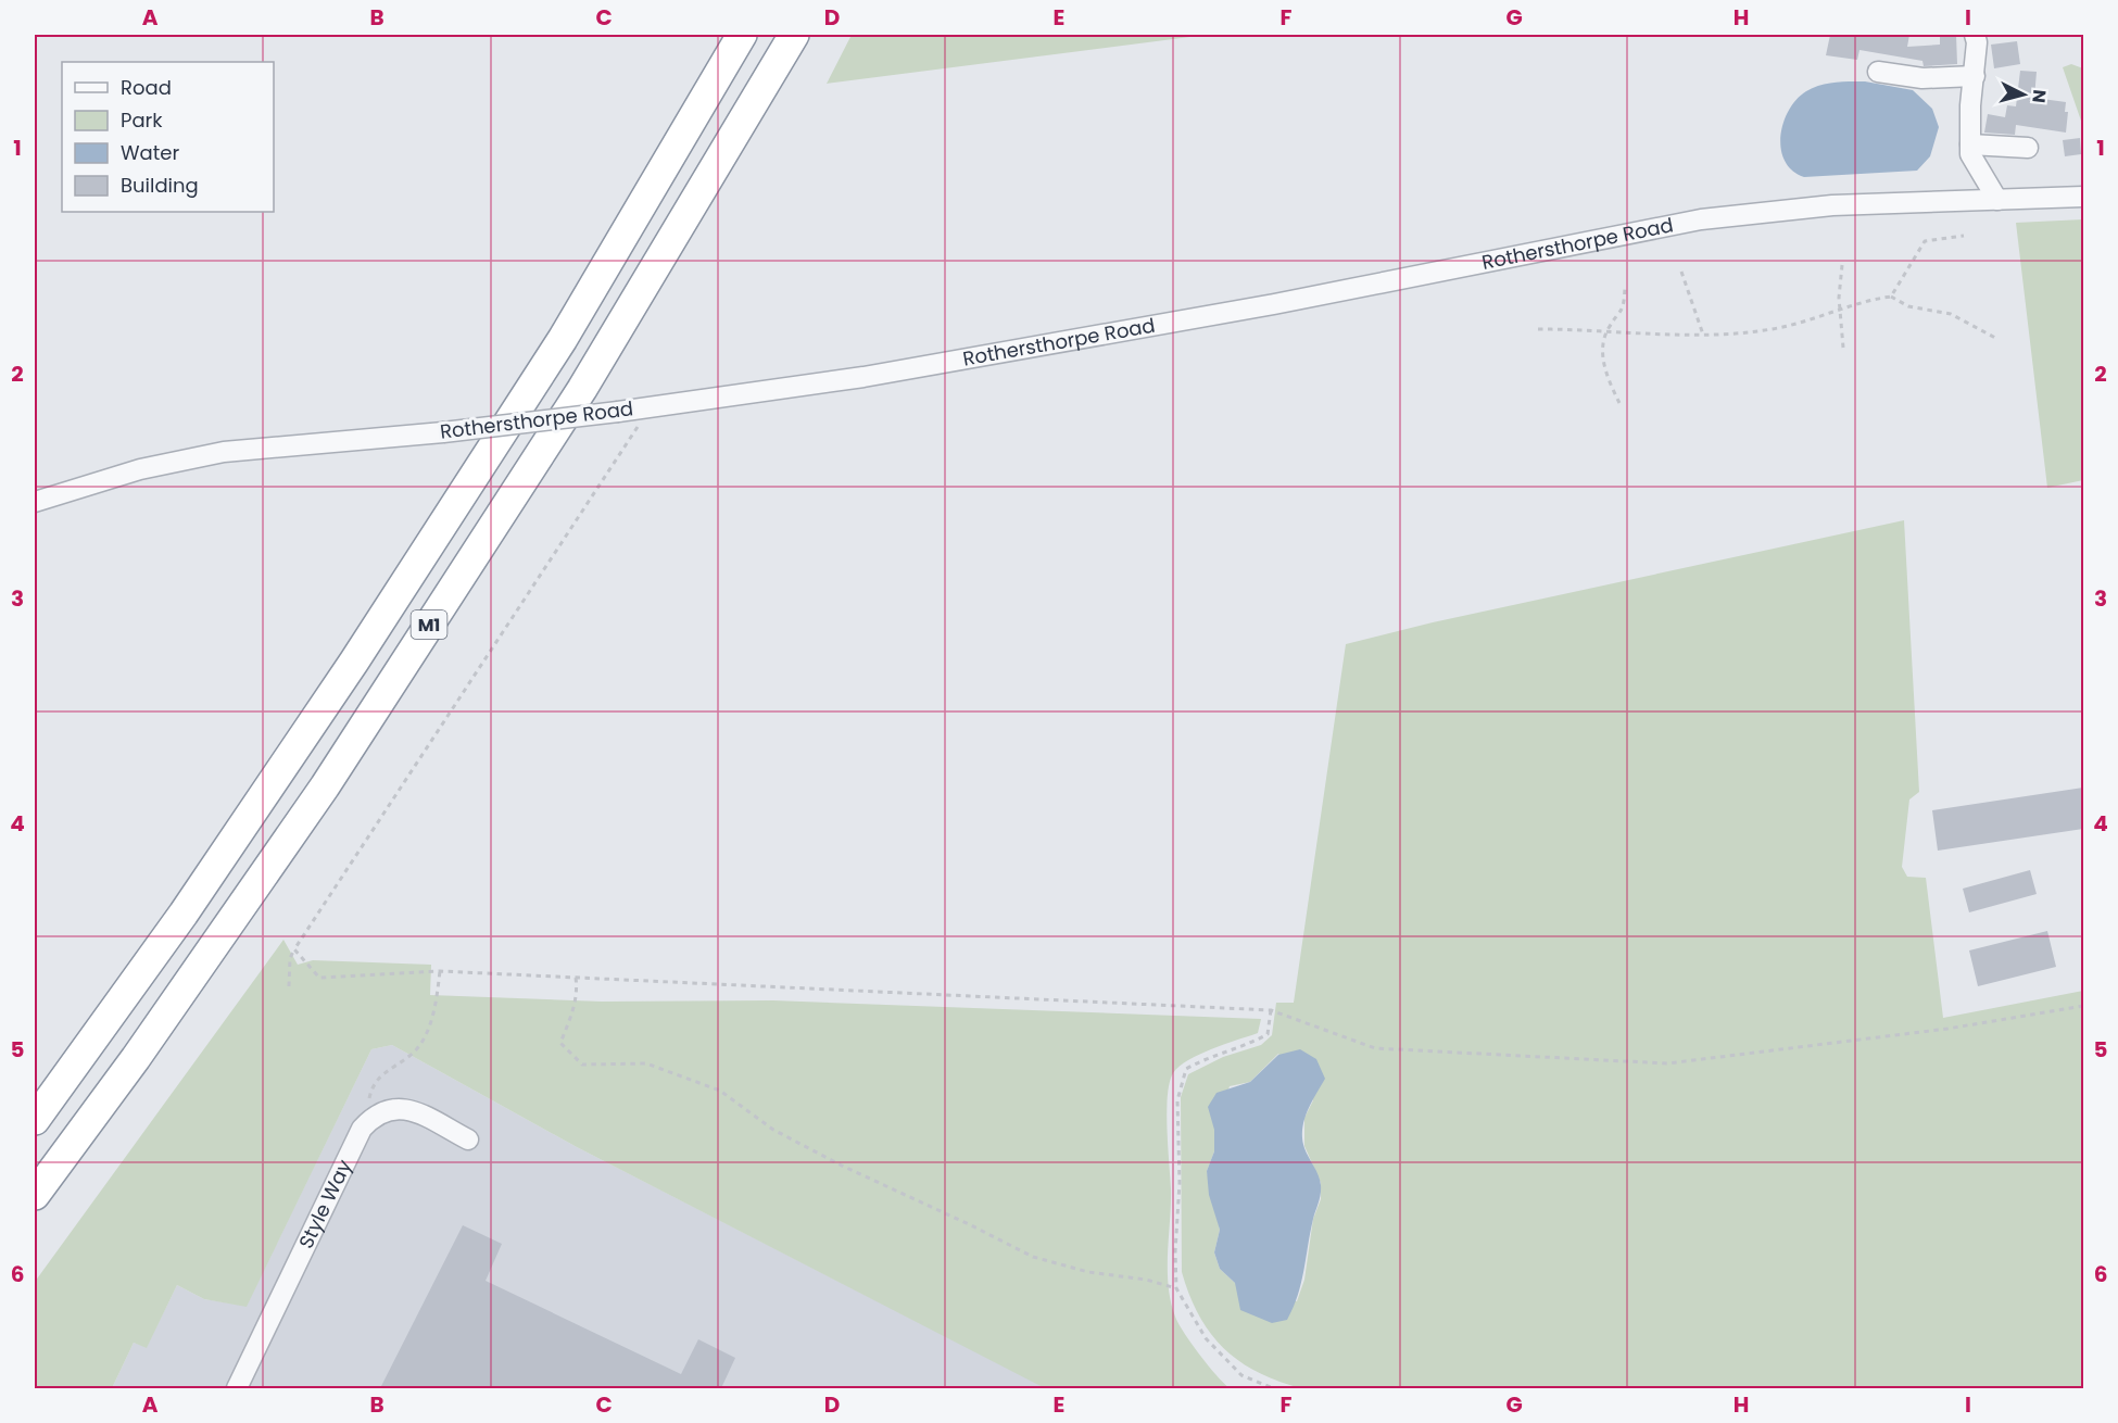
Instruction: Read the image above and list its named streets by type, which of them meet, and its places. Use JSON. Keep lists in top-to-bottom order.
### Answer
{
  "streets": {
    "highway": ["M1"],
    "street": ["Rothersthorpe Road", "Style Way"]
  },
  "legend": [
    "Road",
    "Park",
    "Water",
    "Building"
  ],
  "north": "right",
  "grid": {
    "columns": [
      "A",
      "B",
      "C",
      "D",
      "E",
      "F",
      "G",
      "H",
      "I"
    ],
    "rows": [
      "1",
      "2",
      "3",
      "4",
      "5",
      "6"
    ]
  }
}
